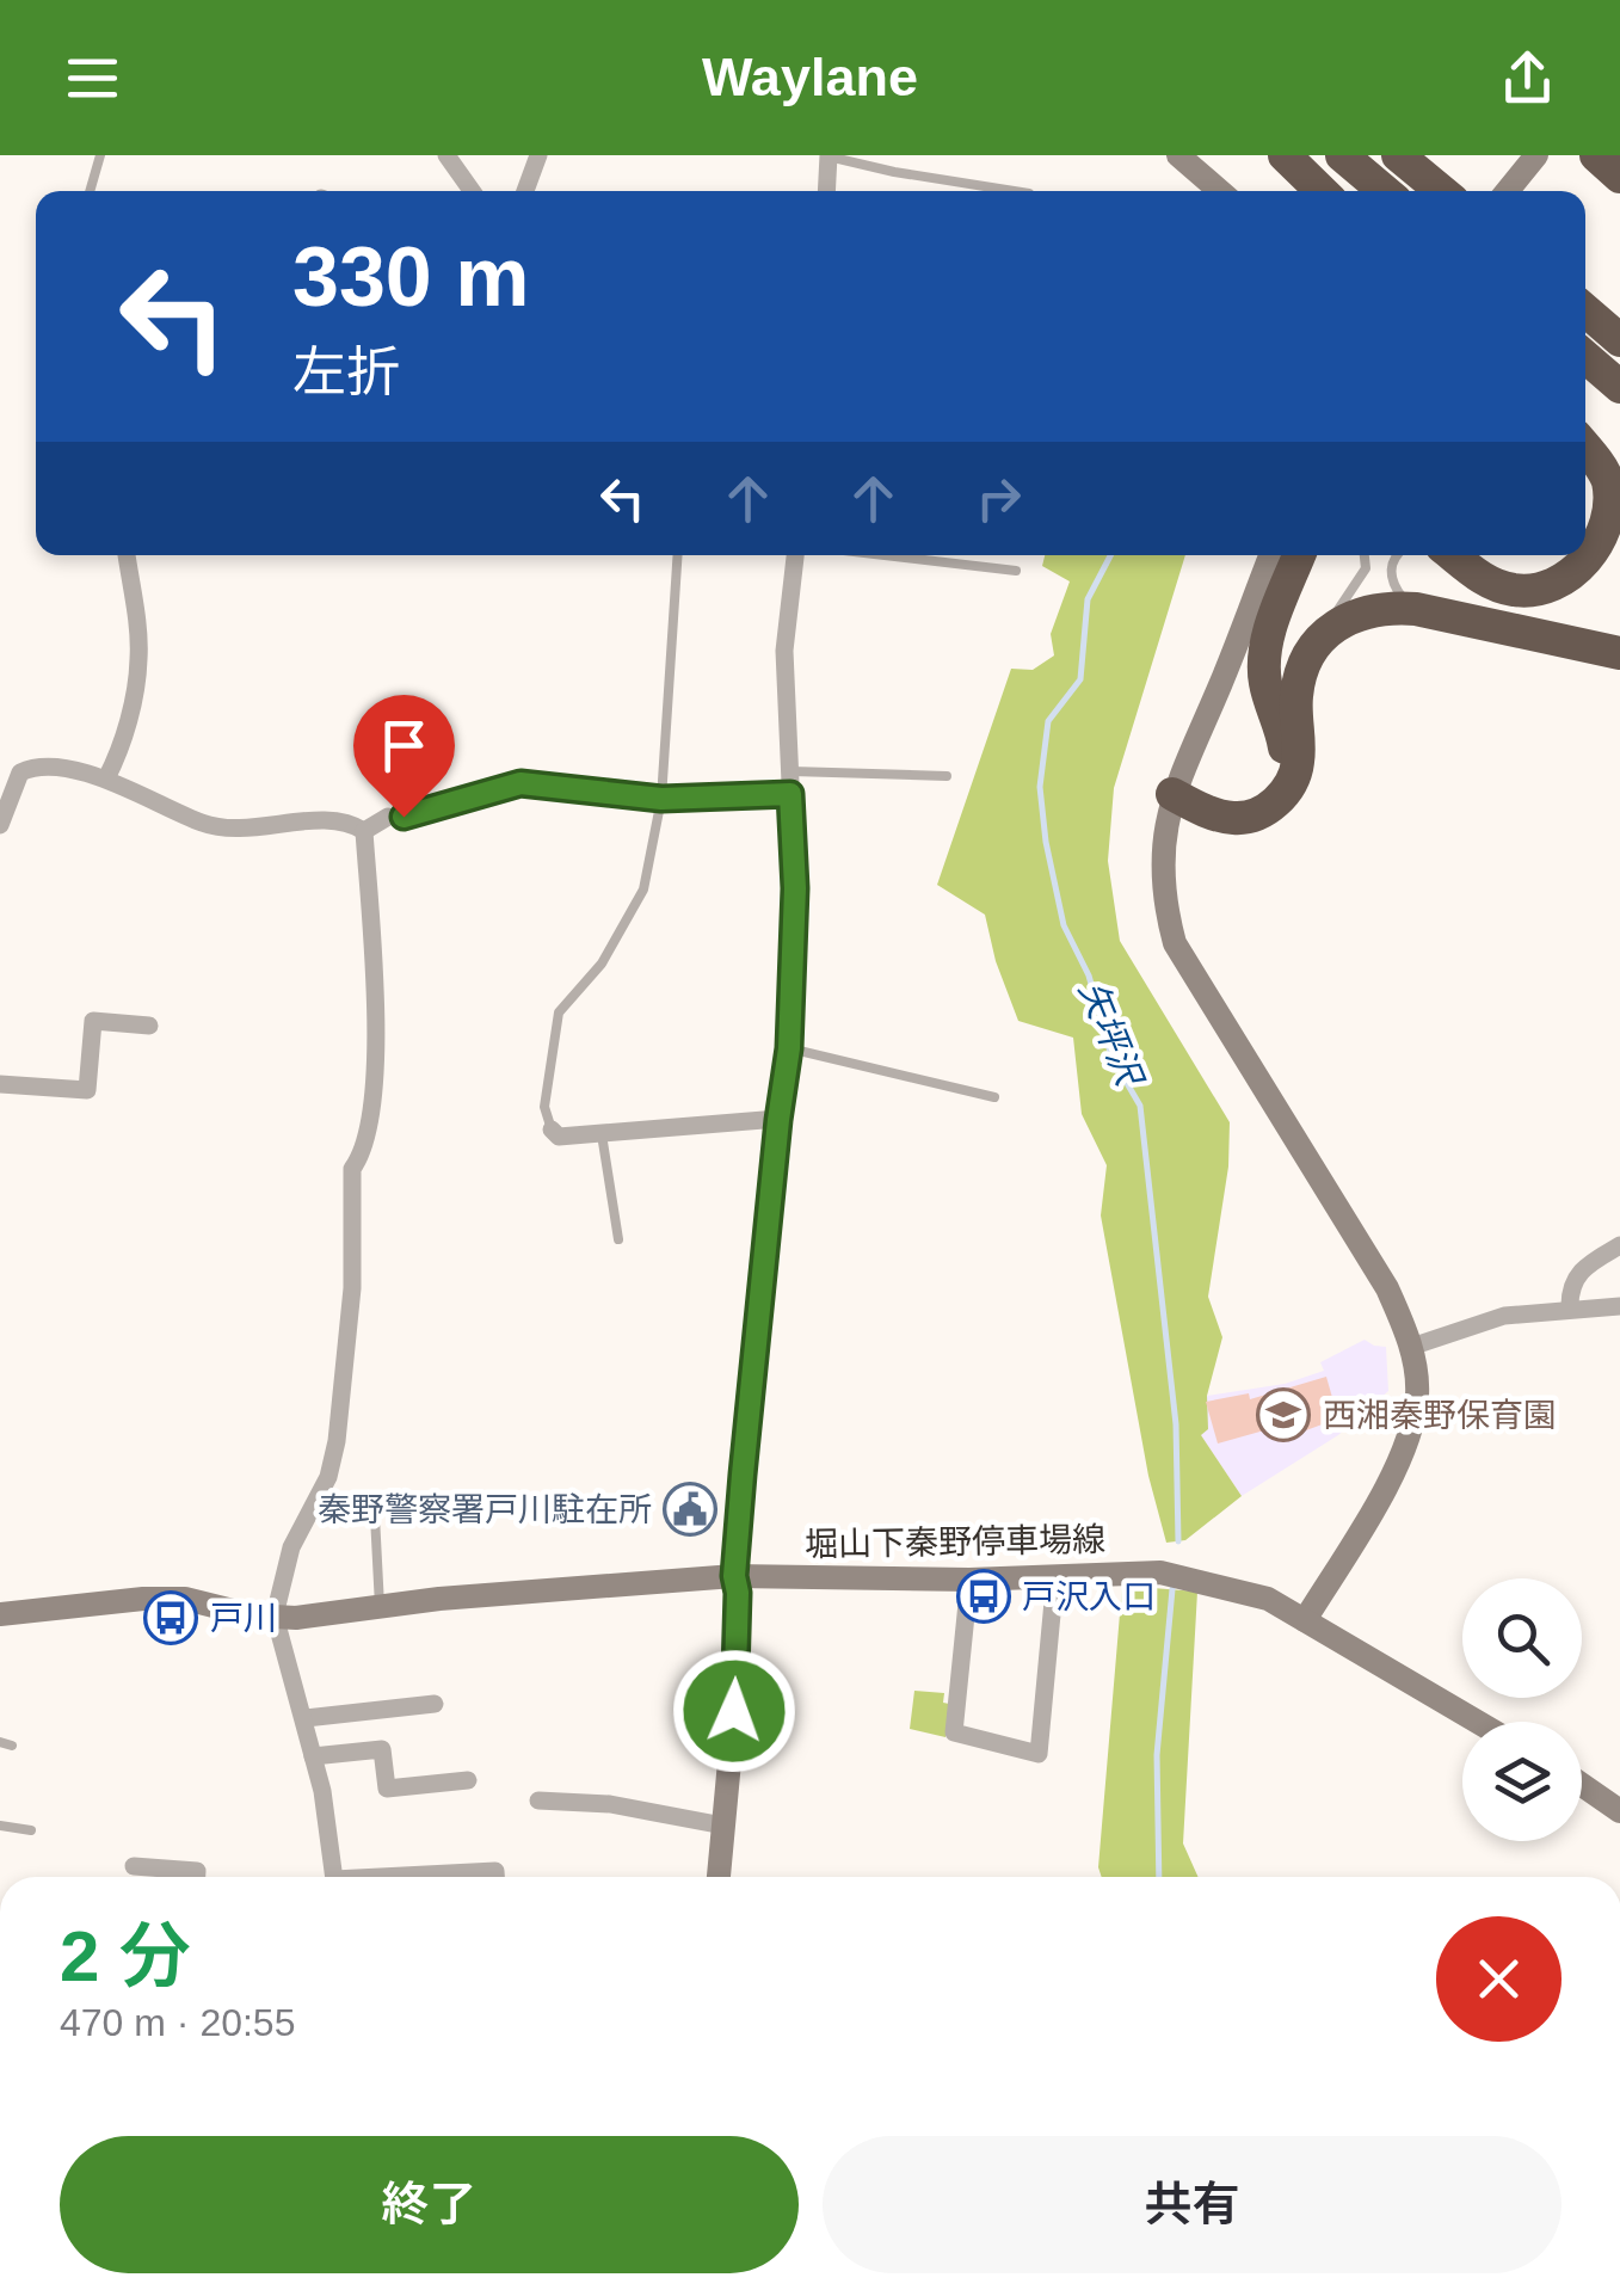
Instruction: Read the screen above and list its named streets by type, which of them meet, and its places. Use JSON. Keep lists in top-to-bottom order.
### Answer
{
  "streets": {
    "main road": ["堀山下秦野停車場線"]
  },
  "water": ["矢坪沢"],
  "places": {
    "school or university": ["西湘秦野保育園"],
    "public building": ["秦野警察署戸川駐在所"],
    "bus stop": ["戸沢入口", "戸川"]
  },
  "page": {
    "header": "Waylane",
    "turn": ["330 m", "左折"],
    "heading": ["2 分", "470 m · 20:55"],
    "buttons": ["終了", "共有"]
  }
}
